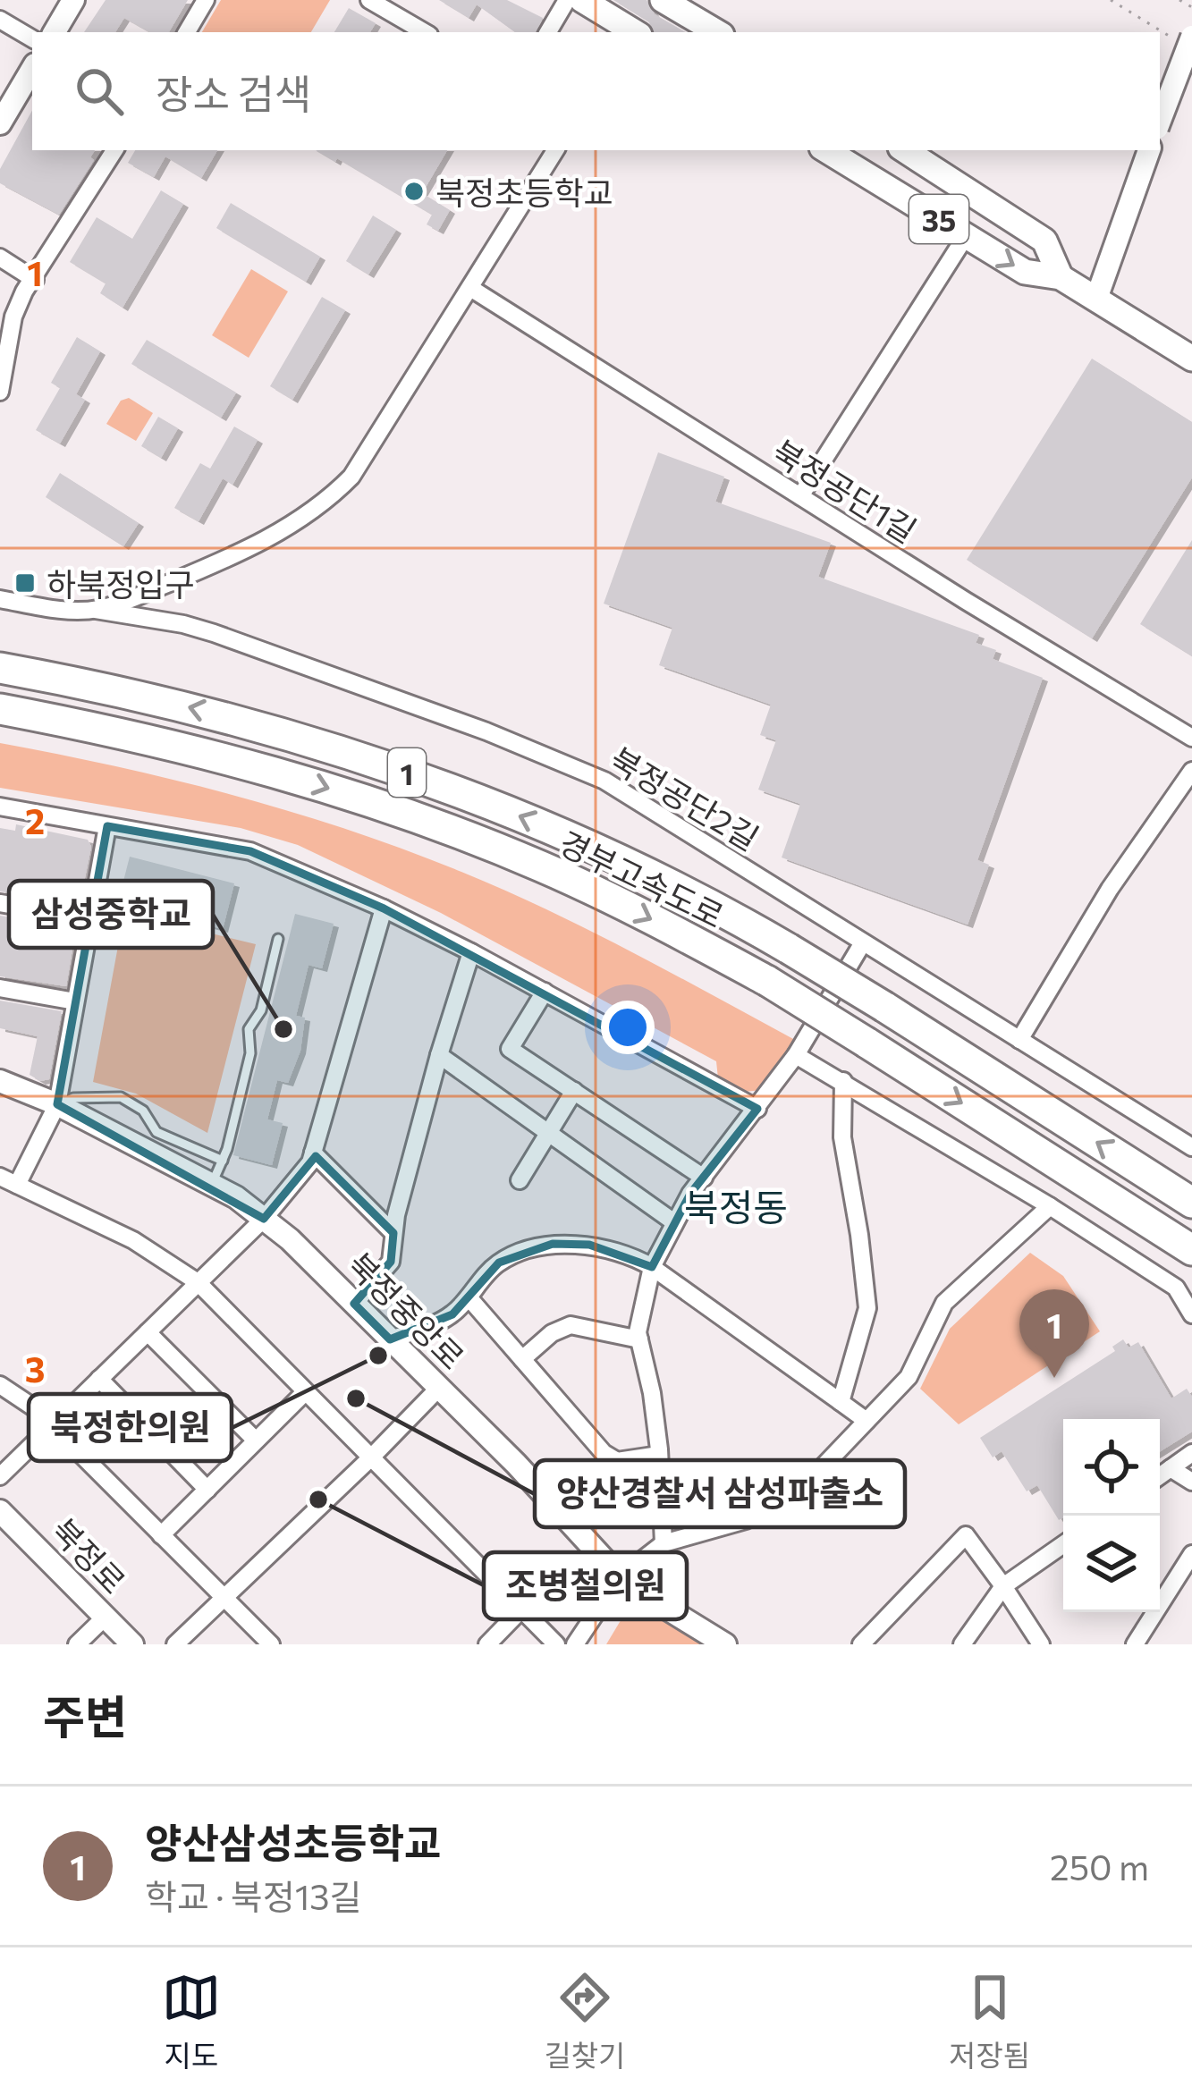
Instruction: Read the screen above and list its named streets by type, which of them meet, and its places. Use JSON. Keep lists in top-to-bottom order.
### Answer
{
  "streets": {
    "highway": ["1", "경부고속도로"],
    "main road": ["35"],
    "street": [
      "북정공단1길",
      "북정공단2길",
      "북정중앙로",
      "북정로"
    ]
  },
  "districts": ["북정동"],
  "places": {
    "other": [
      "북정초등학교",
      "삼성중학교",
      "북정한의원",
      "양산경찰서 삼성파출소",
      "조병철의원"
    ],
    "transit": ["하북정입구"]
  },
  "page": {
    "search": "장소 검색",
    "pins": "1",
    "heading": "주변",
    "list": [
      {
        "mark": "1",
        "name": "양산삼성초등학교",
        "note": "학교 · 북정13길",
        "value": "250 m"
      }
    ],
    "nav": ["지도", "길찾기", "저장됨"]
  },
  "grid": {
    "rows": ["1", "2", "3"]
  }
}
